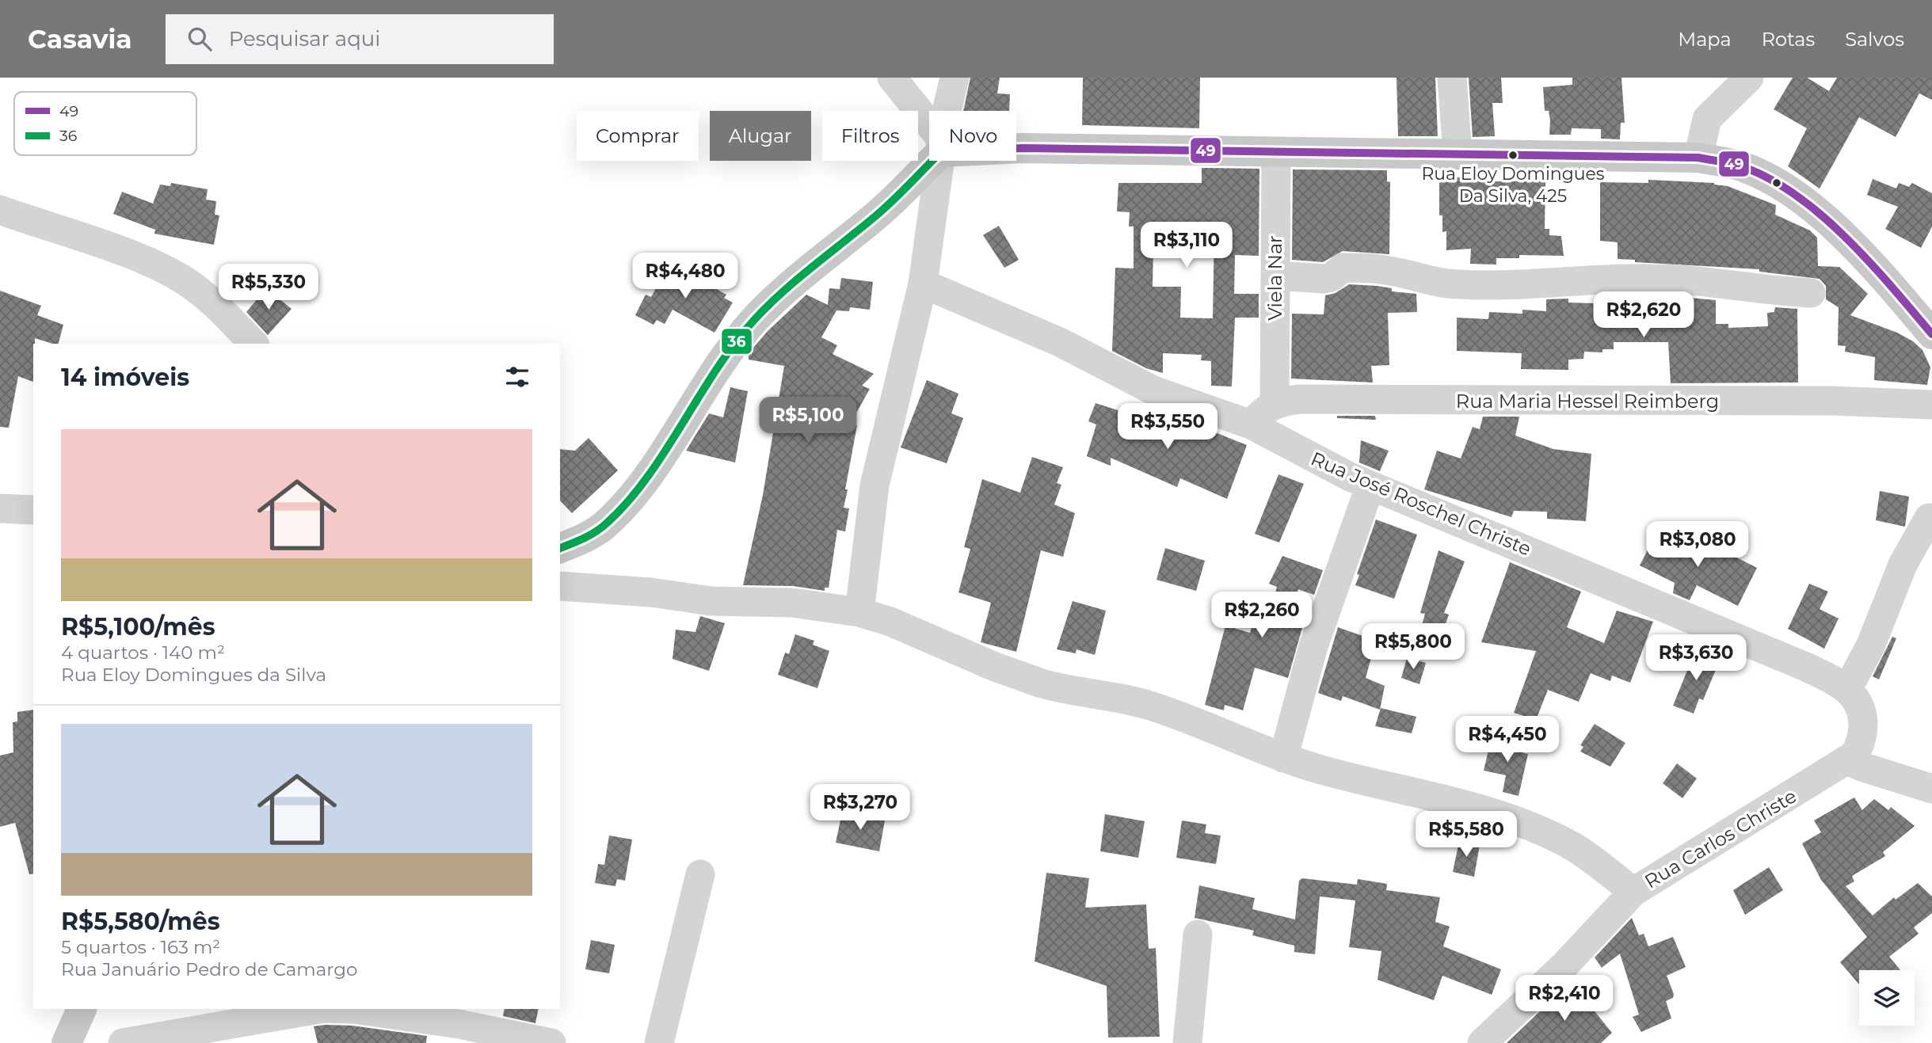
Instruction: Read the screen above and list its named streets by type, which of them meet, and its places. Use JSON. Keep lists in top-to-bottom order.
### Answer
{
  "streets": {
    "street": [
      "Viela Nar",
      "Rua Maria Hessel Reimberg",
      "Rua José Roschel Christe",
      "Rua Carlos Christe"
    ]
  },
  "crossings": [
    ["Viela Nar", "Rua Maria Hessel Reimberg"]
  ],
  "places": ["Rua Eloy Domingues Da Silva, 425"],
  "lines": ["transit line 49", "transit line 36"],
  "legend": ["49", "36"],
  "page": {
    "header": "Casavia",
    "search": "Pesquisar aqui",
    "nav": ["Mapa", "Rotas", "Salvos"],
    "chip": [
      "Comprar",
      "Alugar",
      "Filtros",
      "Novo"
    ],
    "price": [
      "R$3,110",
      "R$4,480",
      "R$5,330",
      "R$2,620",
      "R$5,100",
      "R$3,550",
      "R$3,080",
      "R$2,260",
      "R$5,800",
      "R$3,630",
      "R$4,450",
      "R$3,270",
      "R$5,580",
      "R$2,410"
    ],
    "heading": "14 imóveis",
    "list": [
      {
        "name": "R$5,100/mês",
        "note": "4 quartos · 140 m² · Rua Eloy Domingues da Silva"
      },
      {
        "name": "R$5,580/mês",
        "note": "5 quartos · 163 m² · Rua Januário Pedro de Camargo"
      }
    ]
  }
}
